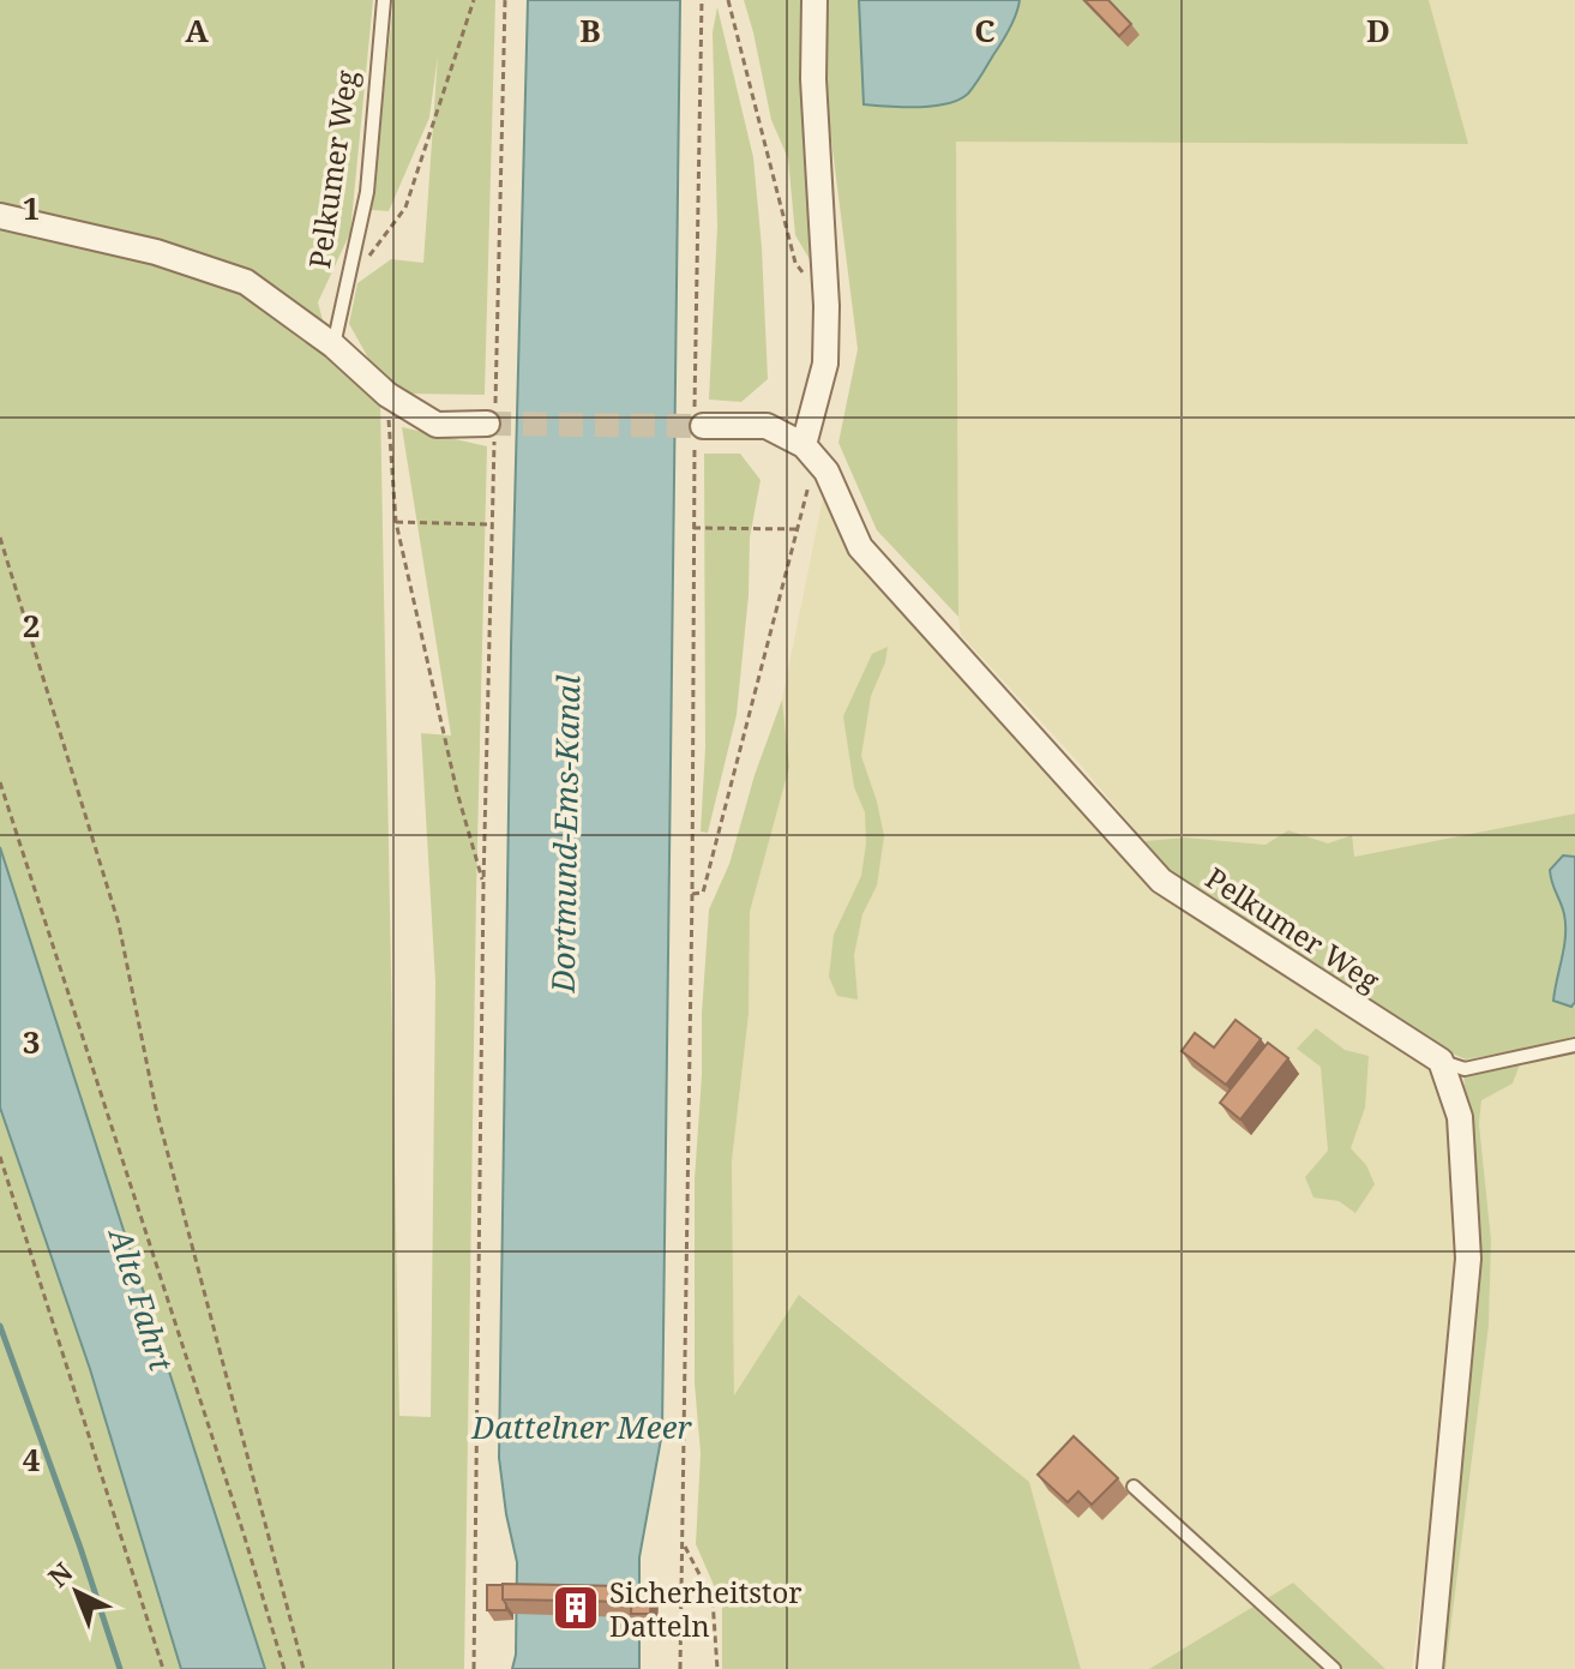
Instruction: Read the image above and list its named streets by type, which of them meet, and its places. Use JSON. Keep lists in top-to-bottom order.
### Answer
{
  "streets": {
    "street": ["Pelkumer Weg"]
  },
  "water": ["Dortmund-Ems-Kanal", "Alte Fahrt", "Dattelner Meer"],
  "places": {
    "building": ["Sicherheitstor Datteln"]
  },
  "north": "top left",
  "grid": {
    "columns": [
      "A",
      "B",
      "C",
      "D"
    ],
    "rows": [
      "1",
      "2",
      "3",
      "4"
    ]
  }
}
